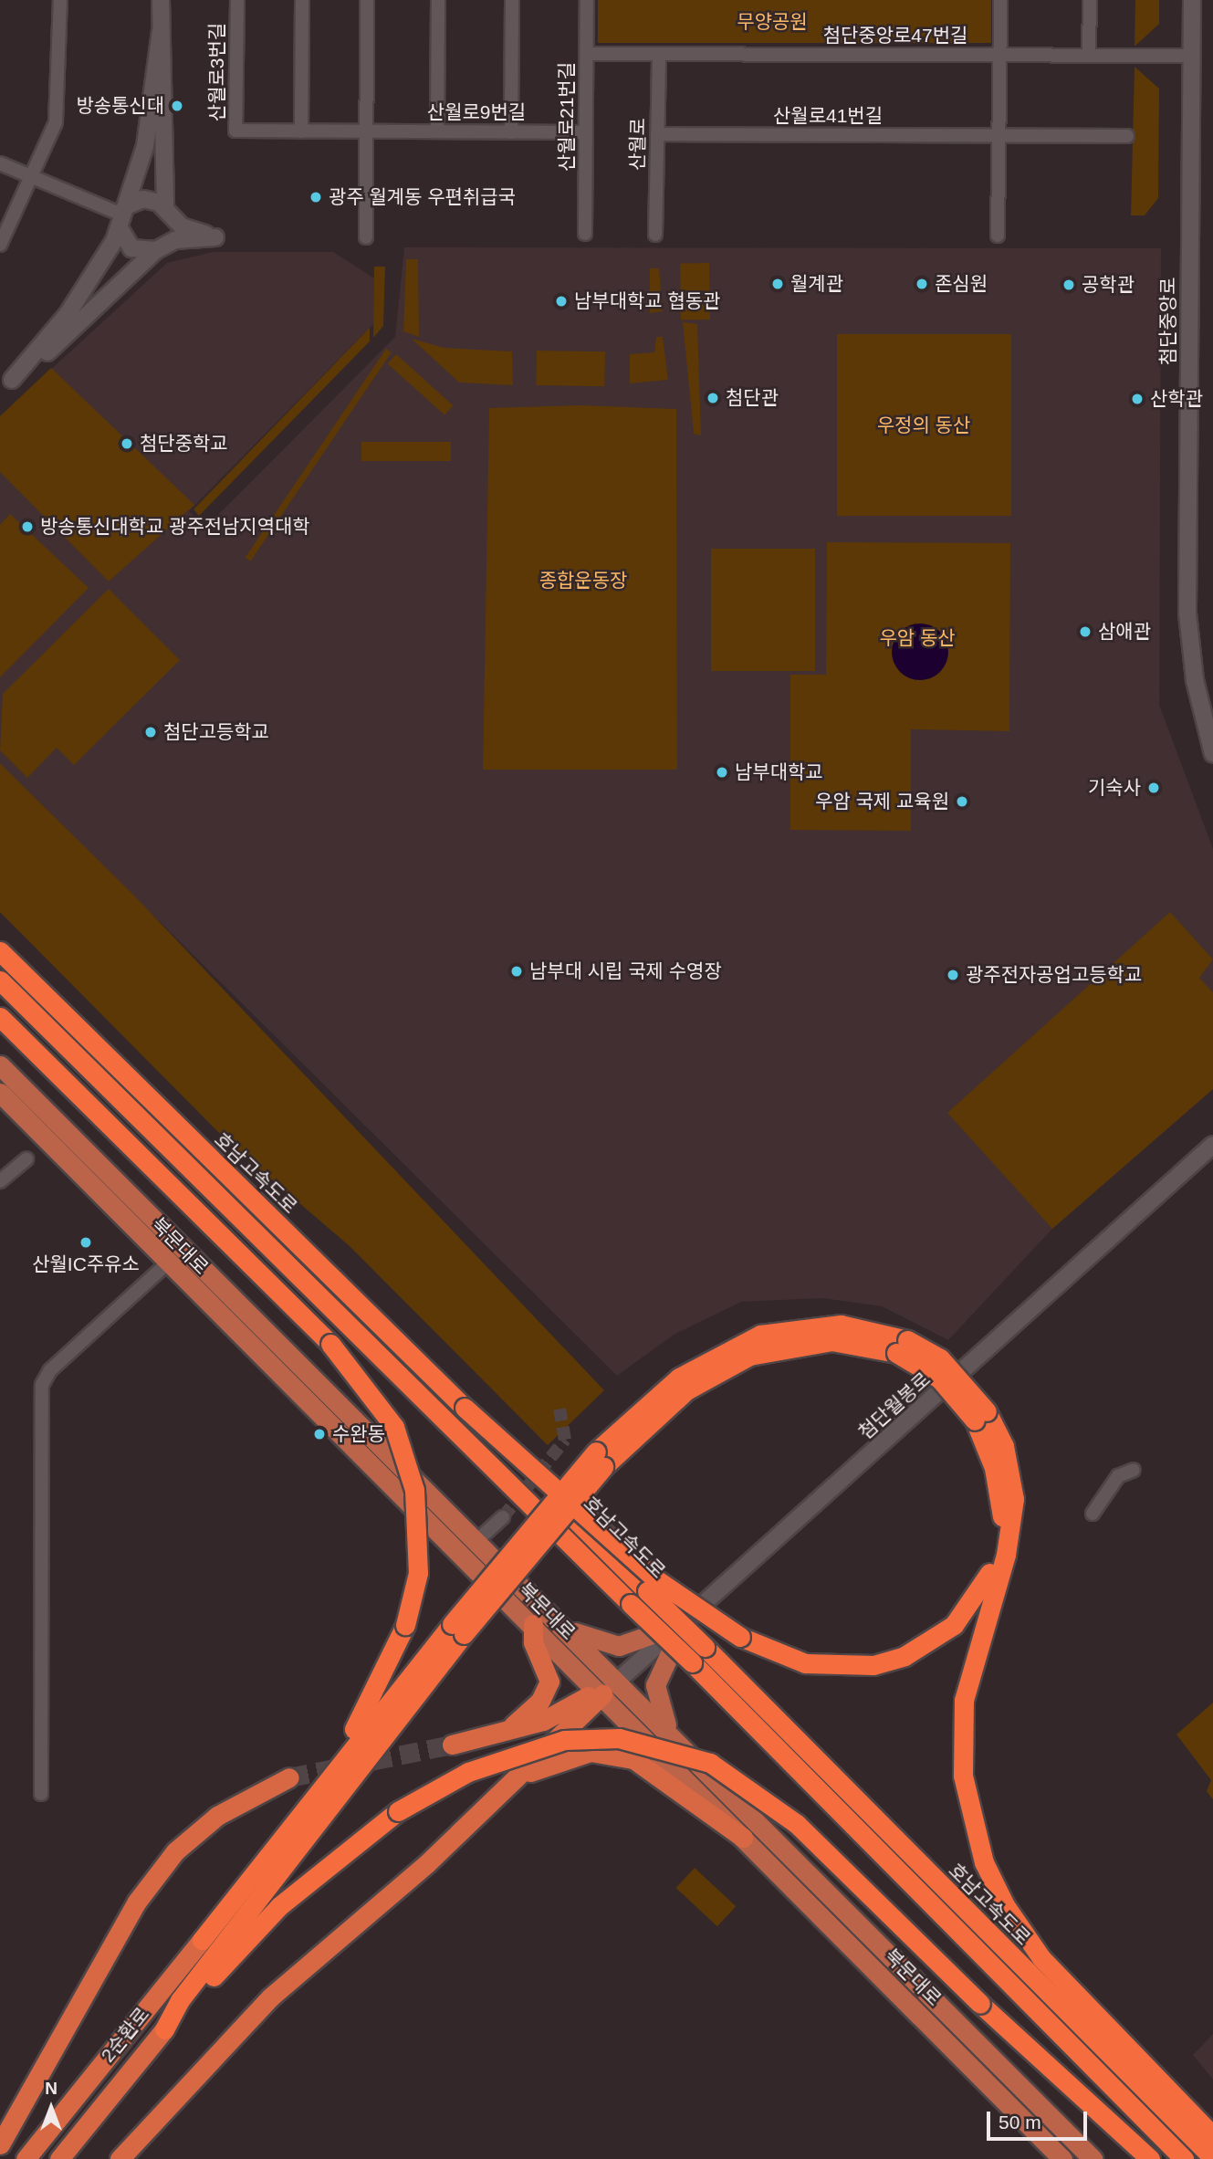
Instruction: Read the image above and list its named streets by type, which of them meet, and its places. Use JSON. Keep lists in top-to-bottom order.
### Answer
{
  "streets": {
    "highway": ["호남고속도로", "2순환로"],
    "main road": ["북문대로"],
    "street": [
      "첨단중앙로47번길",
      "산월로3번길",
      "산월로9번길",
      "산월로41번길",
      "산월로21번길",
      "산월로",
      "첨단중앙로",
      "첨단월봉로"
    ]
  },
  "crossings": [
    ["첨단중앙로47번길", "산월로21번길"],
    ["첨단중앙로47번길", "산월로"],
    ["첨단중앙로47번길", "첨단중앙로"],
    ["산월로3번길", "산월로9번길"],
    ["산월로9번길", "산월로21번길"],
    ["산월로41번길", "산월로"],
    ["호남고속도로", "첨단월봉로"],
    ["북문대로", "첨단월봉로"]
  ],
  "parks": [
    "무양공원",
    "우정의 동산",
    "종합운동장",
    "우암 동산"
  ],
  "places": [
    "방송통신대",
    "광주 월계동 우편취급국",
    "월계관",
    "존심원",
    "공학관",
    "남부대학교 협동관",
    "첨단관",
    "산학관",
    "첨단중학교",
    "방송통신대학교 광주전남지역대학",
    "삼애관",
    "첨단고등학교",
    "남부대학교",
    "기숙사",
    "우암 국제 교육원",
    "남부대 시립 국제 수영장",
    "광주전자공업고등학교",
    "산월IC주유소",
    "수완동"
  ],
  "scale_bar": "50 m",
  "north": "top"
}
